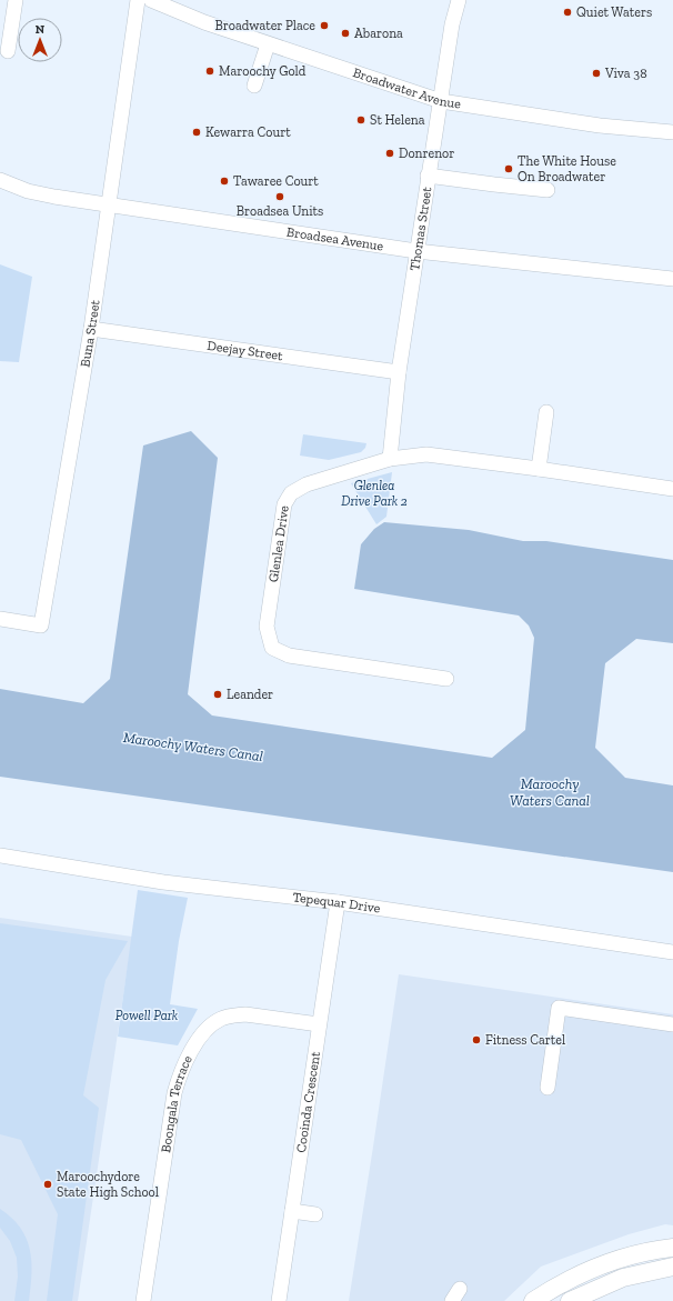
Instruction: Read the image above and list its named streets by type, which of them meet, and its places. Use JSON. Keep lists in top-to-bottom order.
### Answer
{
  "streets": {
    "street": [
      "Broadwater Avenue",
      "Thomas Street",
      "Broadsea Avenue",
      "Buna Street",
      "Deejay Street",
      "Glenlea Drive",
      "Tepequar Drive",
      "Cooinda Crescent",
      "Boongala Terrace"
    ]
  },
  "crossings": [
    ["Broadwater Avenue", "Thomas Street"],
    ["Thomas Street", "Broadsea Avenue"],
    ["Thomas Street", "Deejay Street"],
    ["Thomas Street", "Glenlea Drive"],
    ["Broadsea Avenue", "Buna Street"],
    ["Buna Street", "Deejay Street"],
    ["Tepequar Drive", "Cooinda Crescent"],
    ["Cooinda Crescent", "Boongala Terrace"]
  ],
  "water": ["Maroochy Waters Canal"],
  "parks": ["Glenlea Drive Park 2", "Powell Park"],
  "places": [
    "Quiet Waters",
    "Broadwater Place",
    "Abarona",
    "Maroochy Gold",
    "Viva 38",
    "St Helena",
    "Kewarra Court",
    "Donrenor",
    "The White House On Broadwater",
    "Tawaree Court",
    "Broadsea Units",
    "Leander",
    "Fitness Cartel",
    "Maroochydore State High School"
  ],
  "north": "top"
}
